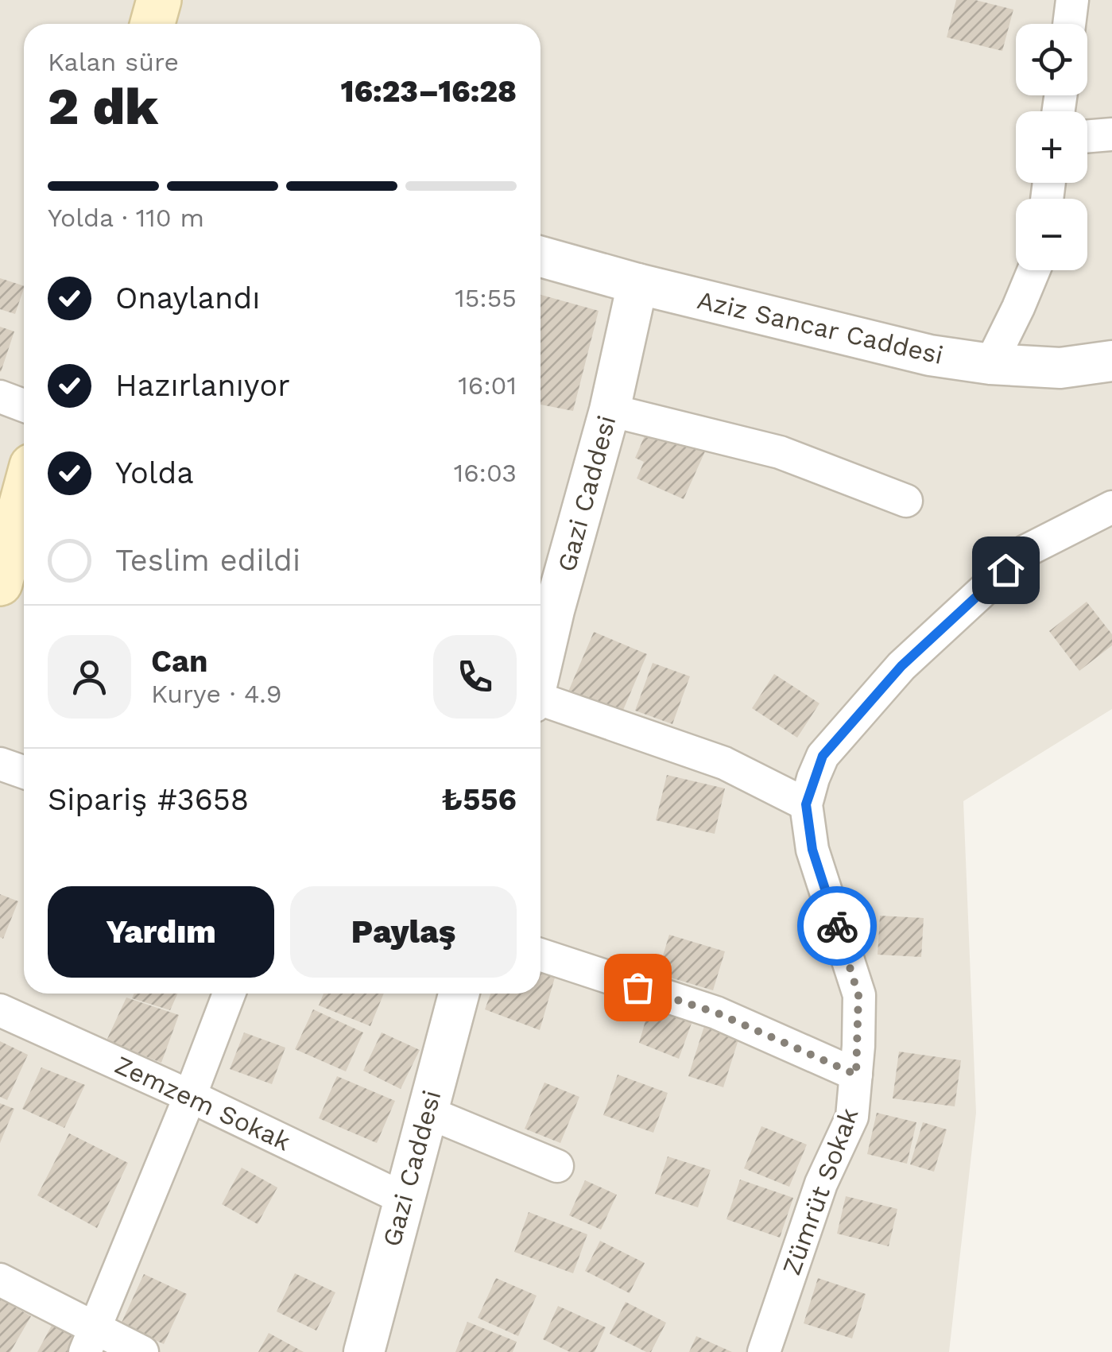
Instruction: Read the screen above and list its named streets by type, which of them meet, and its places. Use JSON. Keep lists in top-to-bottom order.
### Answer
{
  "streets": {
    "street": [
      "Aziz Sancar Caddesi",
      "Gazi Caddesi",
      "Zemzem Sokak",
      "Zümrüt Sokak"
    ]
  },
  "crossings": [
    ["Aziz Sancar Caddesi", "Gazi Caddesi"],
    ["Gazi Caddesi", "Zemzem Sokak"]
  ],
  "page": {
    "map_buttons": ["+", "−"],
    "heading": ["2 dk", "Kalan süre", "16:23–16:28"],
    "panel": [
      "Can",
      "Kurye · 4.9",
      "Sipariş #3658",
      "₺556"
    ],
    "bar": "Yolda · 110 m",
    "list": [
      ["Onaylandı", "15:55"],
      ["Hazırlanıyor", "16:01"],
      ["Yolda", "16:03"],
      "Teslim edildi"
    ],
    "buttons": ["Yardım", "Paylaş"]
  }
}
